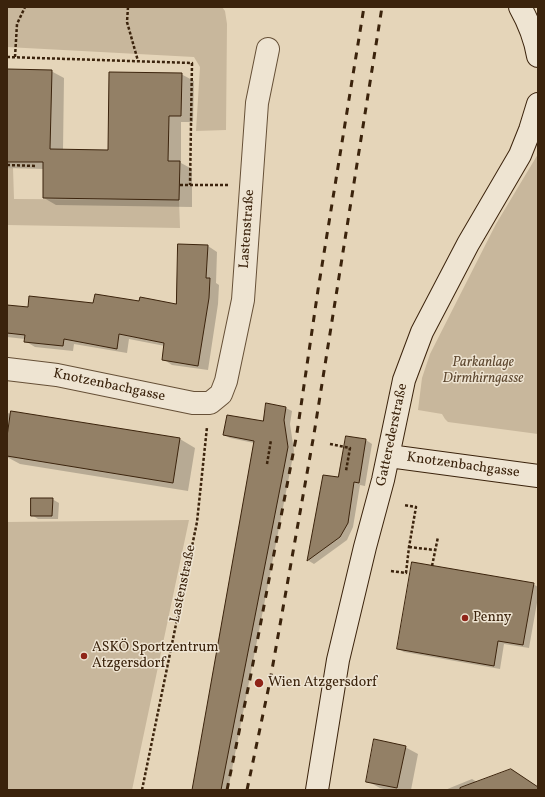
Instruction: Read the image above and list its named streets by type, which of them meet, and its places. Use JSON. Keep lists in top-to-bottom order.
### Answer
{
  "streets": {
    "street": ["Lastenstraße", "Knotzenbachgasse", "Gatterederstraße"]
  },
  "crossings": [
    ["Lastenstraße", "Knotzenbachgasse"],
    ["Knotzenbachgasse", "Gatterederstraße"]
  ],
  "parks": ["Parkanlage Dirmhirngasse"],
  "places": ["Penny", "ASKÖ Sportzentrum Atzgersdorf", "Wien Atzgersdorf"]
}
